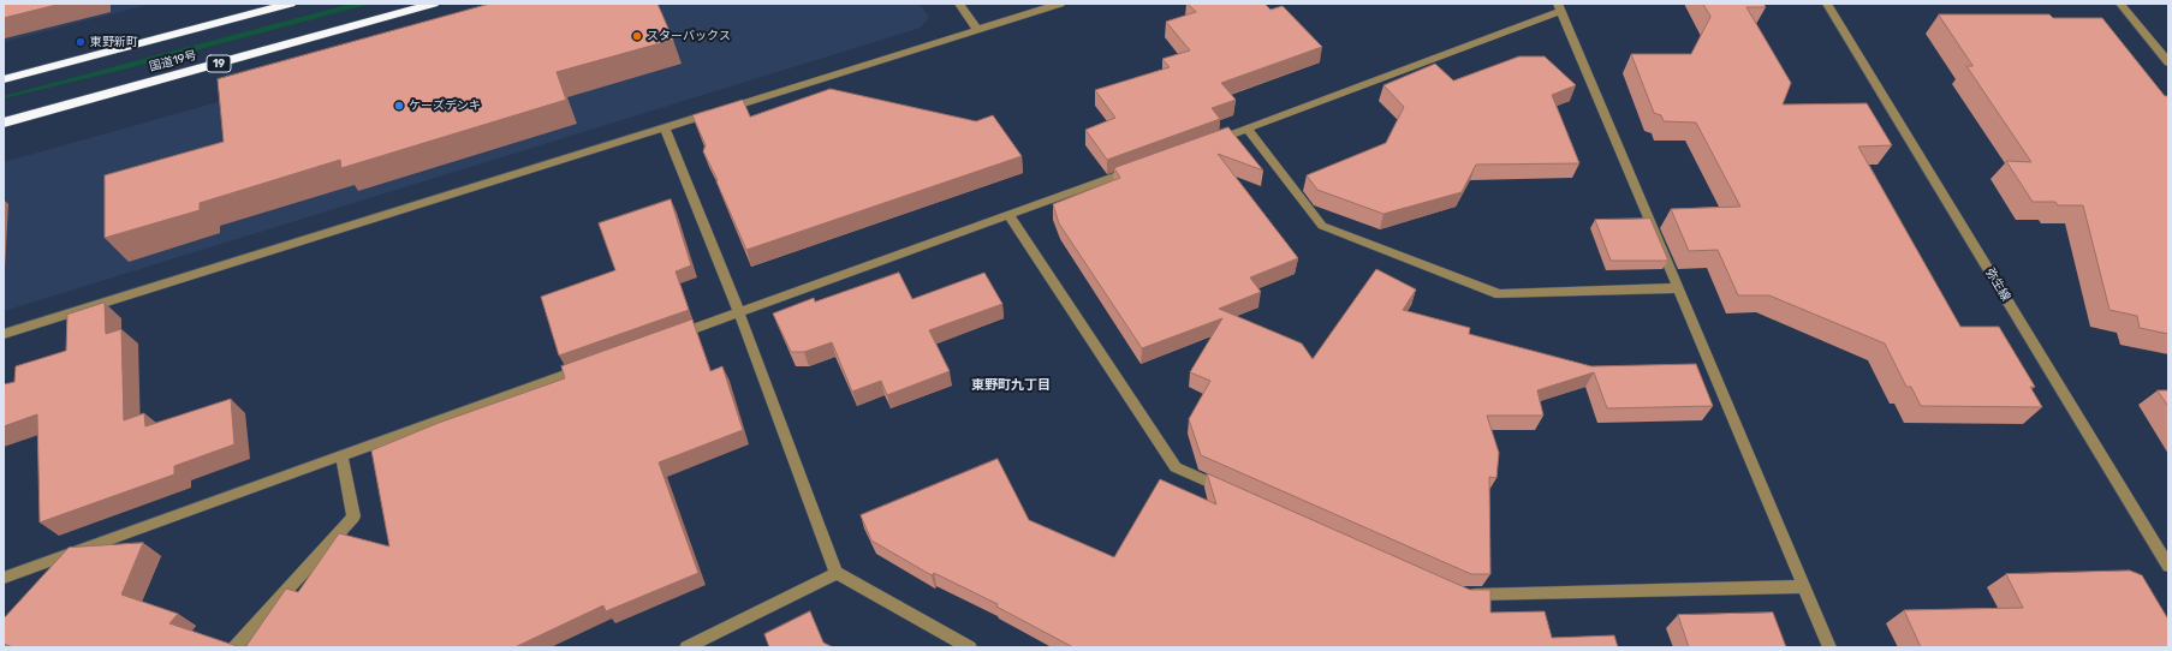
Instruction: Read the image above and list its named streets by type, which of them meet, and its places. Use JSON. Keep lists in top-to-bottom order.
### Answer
{
  "streets": {
    "highway": ["国道19号", "19"],
    "street": ["弥生線"]
  },
  "districts": ["東野町九丁目"],
  "places": ["スターバックス", "東野新町", "ケーズデンキ"]
}
